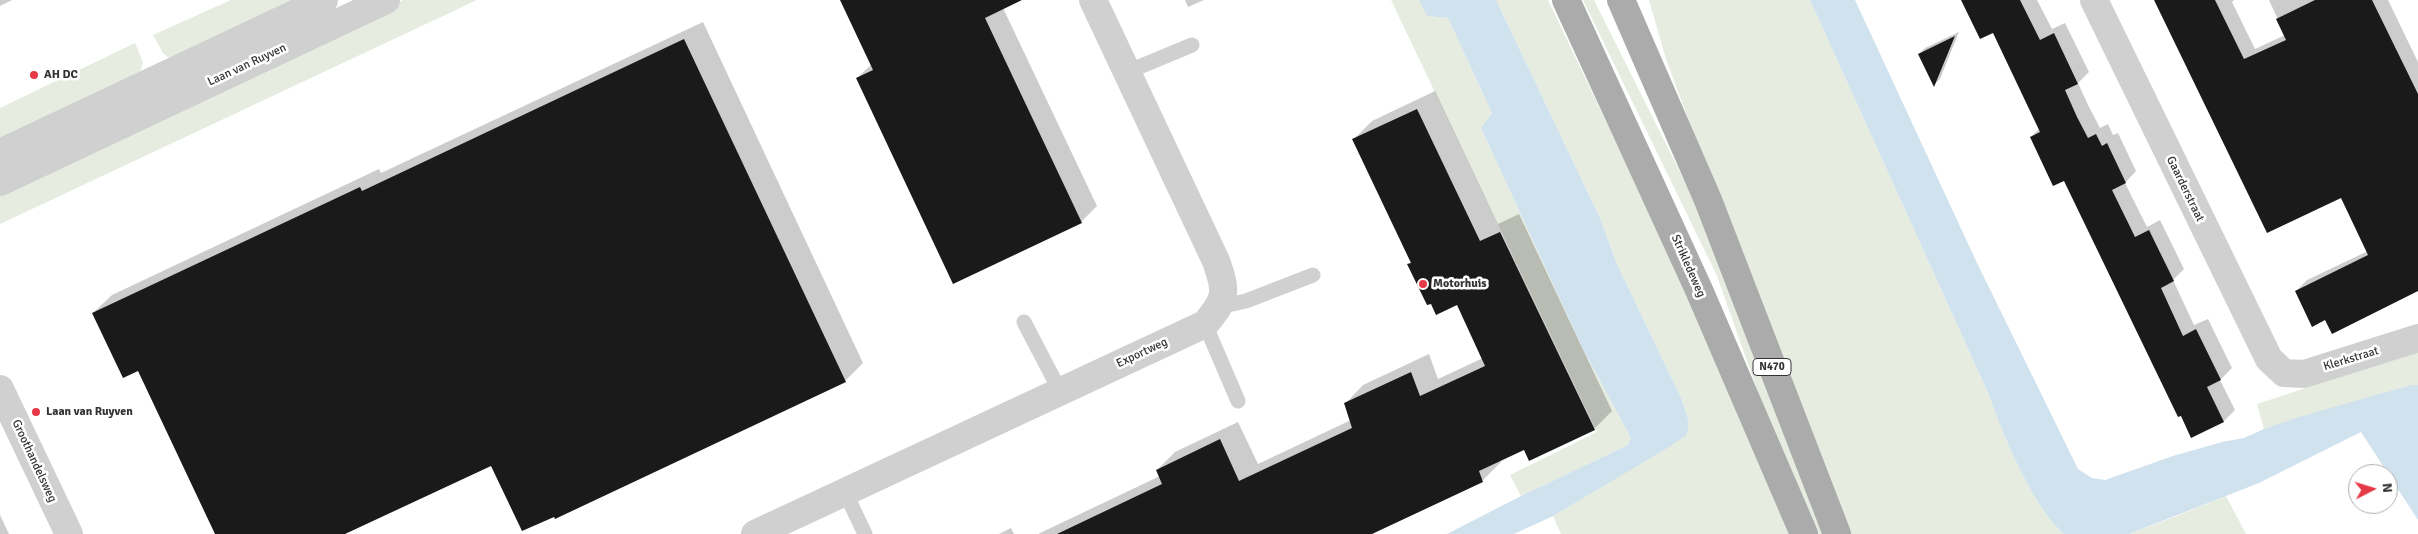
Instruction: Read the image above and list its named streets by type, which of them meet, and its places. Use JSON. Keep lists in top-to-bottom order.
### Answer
{
  "streets": {
    "main road": ["Strikledeweg", "N470"],
    "street": [
      "Laan van Ruyven",
      "Gaarderstraat",
      "Exportweg",
      "Klerkstraat",
      "Groothandelsweg"
    ]
  },
  "crossings": [
    ["Gaarderstraat", "Klerkstraat"]
  ],
  "places": ["AH DC", "Motorhuis", "Laan van Ruyven"],
  "north": "right"
}
